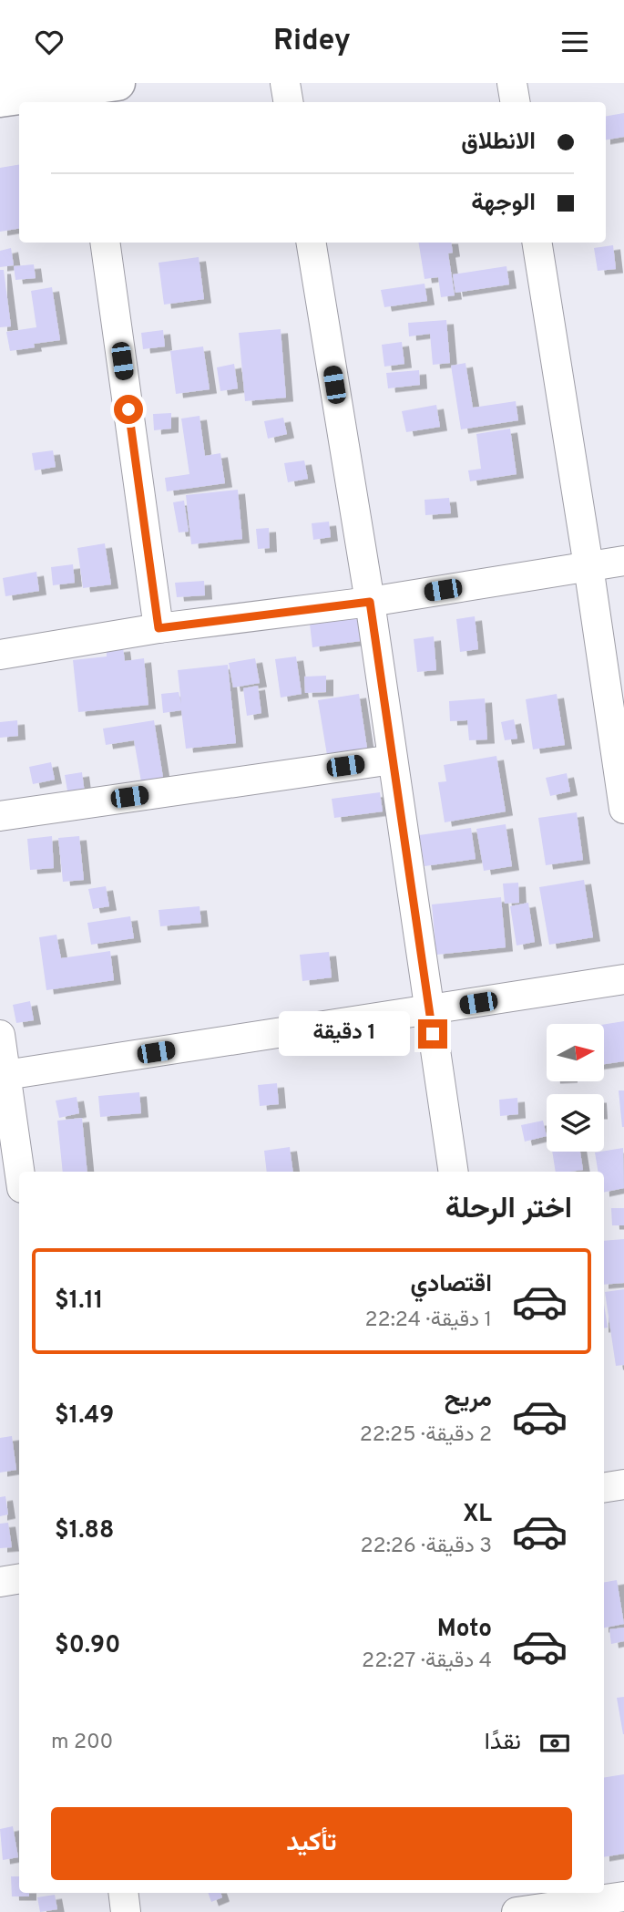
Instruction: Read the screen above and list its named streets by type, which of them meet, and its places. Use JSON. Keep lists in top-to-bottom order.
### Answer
{
  "north": "right",
  "page": {
    "header": "Ridey",
    "banner": ["الانطلاق", "الوجهة"],
    "bubble": "1 دقيقة",
    "heading": "اختر الرحلة",
    "list": [
      {
        "name": "اقتصادي",
        "note": "1 دقيقة · 22:24",
        "value": "$1.11"
      },
      {
        "name": "مريح",
        "note": "2 دقيقة · 22:25",
        "value": "$1.49"
      },
      {
        "name": "XL",
        "note": "3 دقيقة · 22:26",
        "value": "$1.88"
      },
      {
        "name": "Moto",
        "note": "4 دقيقة · 22:27",
        "value": "$0.90"
      }
    ],
    "pay": ["نقدًا", "200 m"],
    "buttons": "تأكيد"
  }
}
